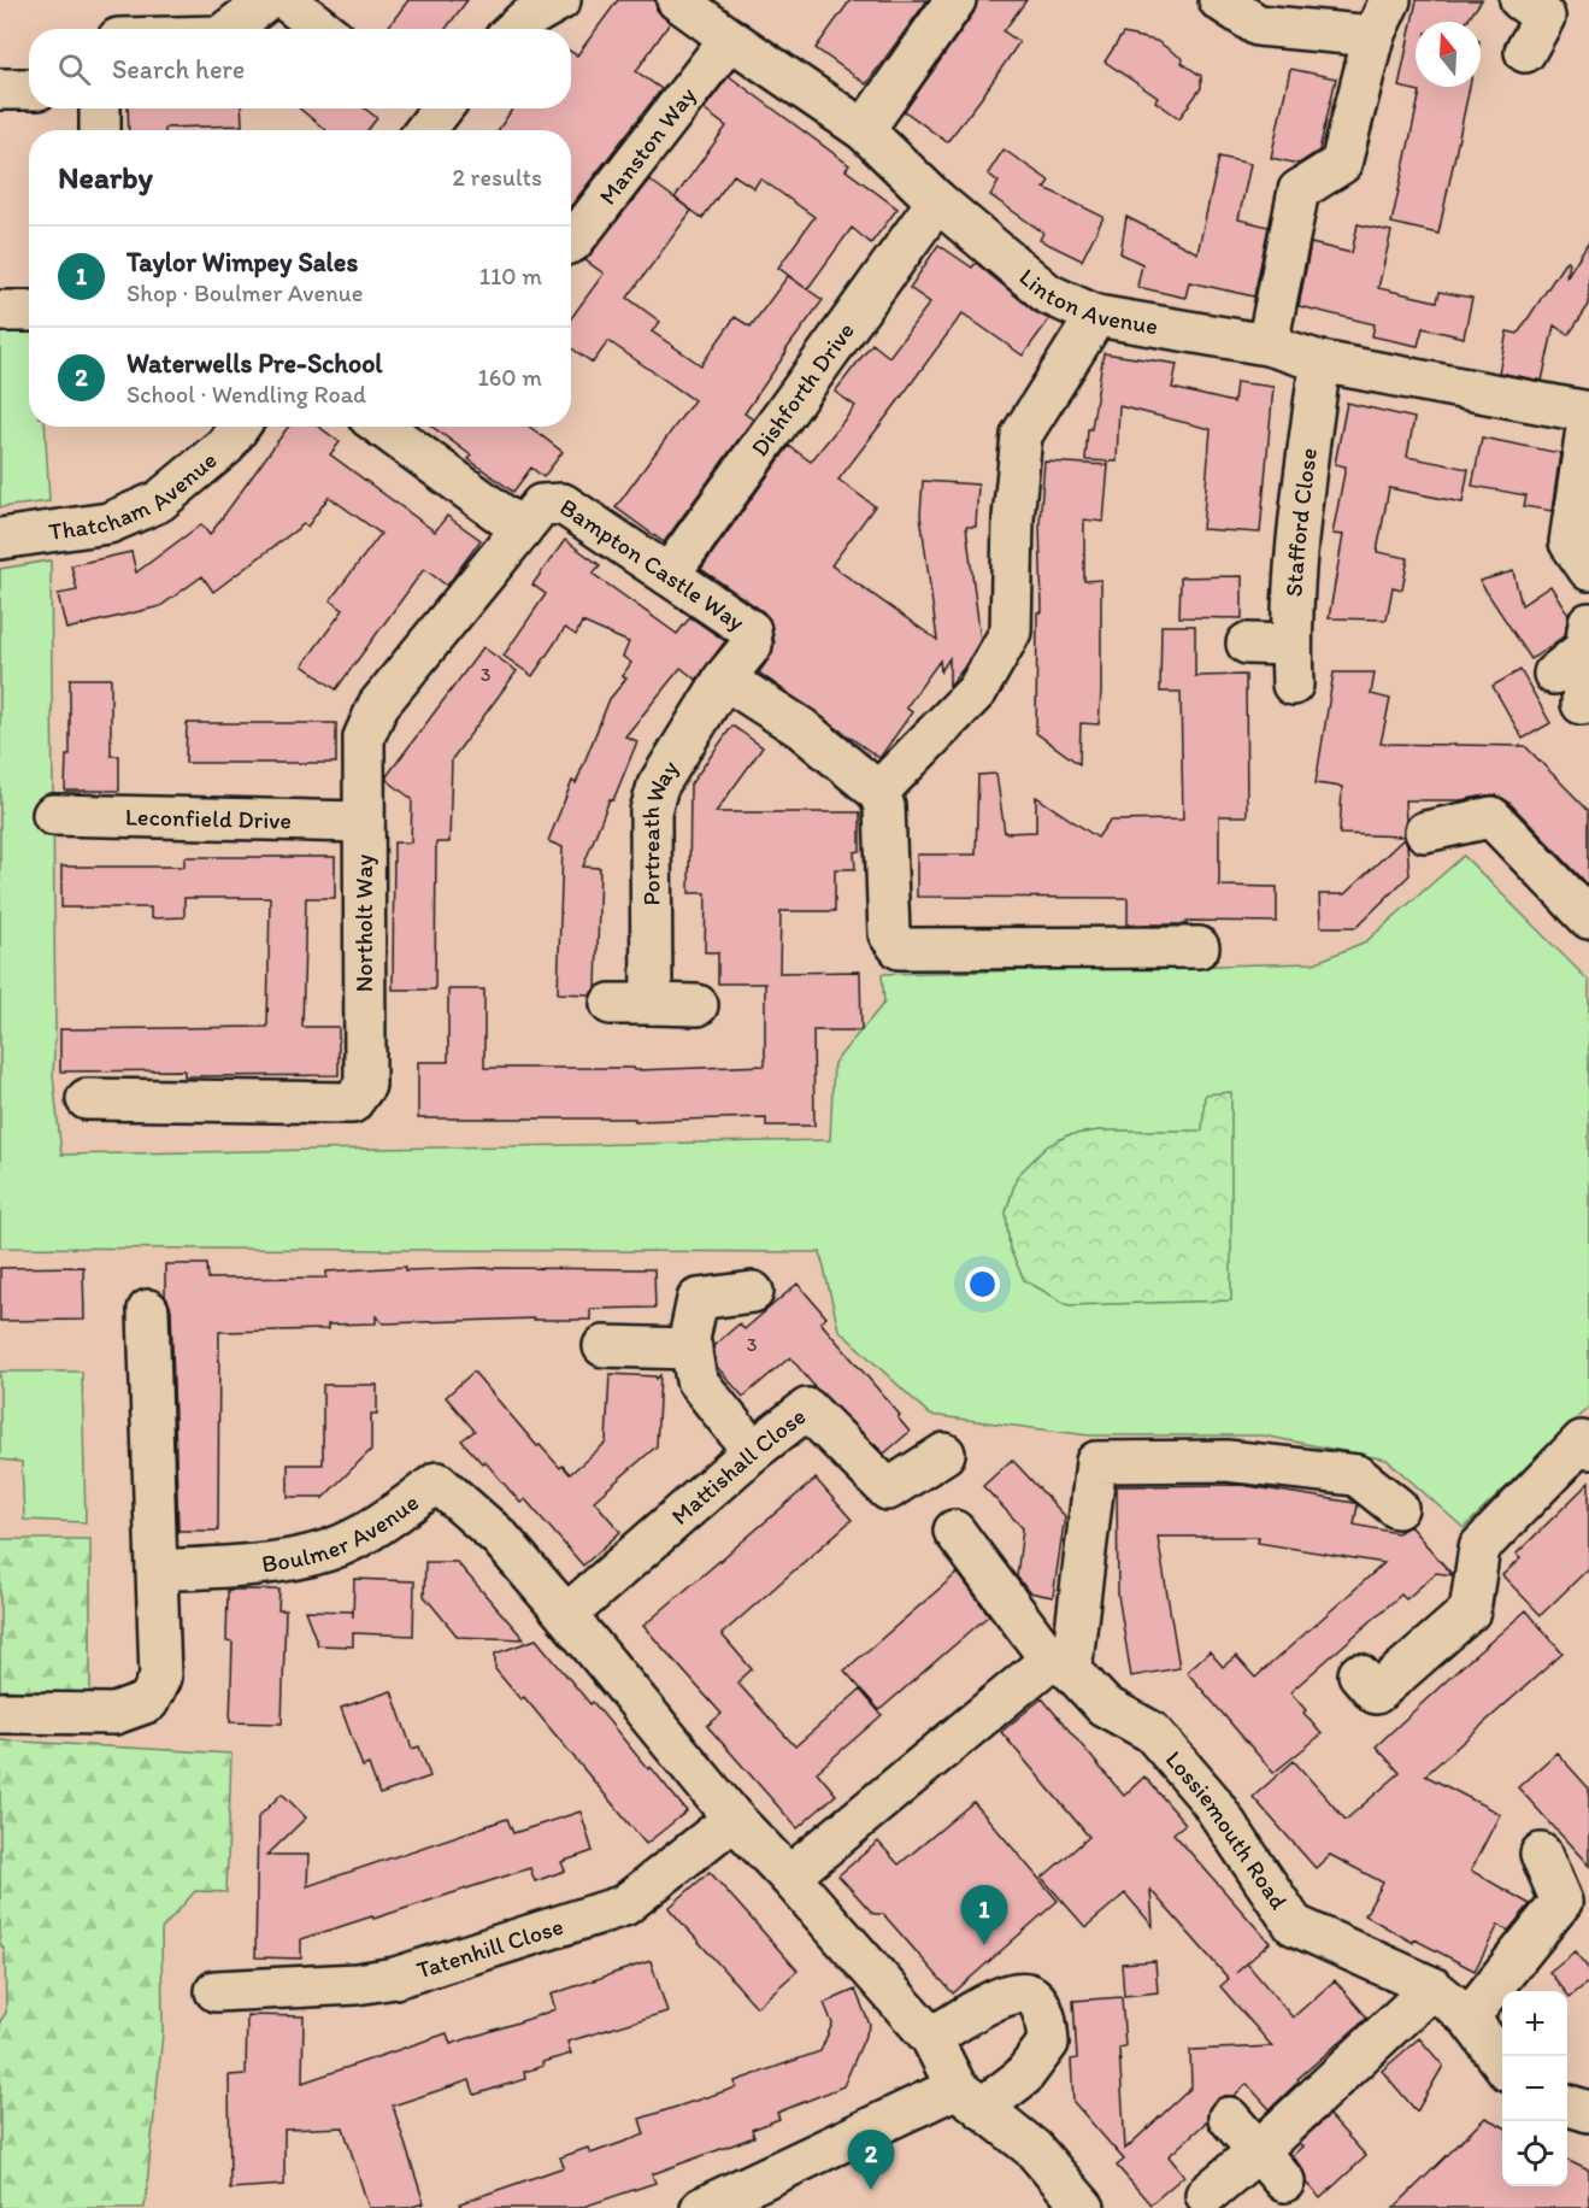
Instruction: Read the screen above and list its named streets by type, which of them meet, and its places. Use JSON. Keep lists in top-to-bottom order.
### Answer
{
  "streets": {
    "street": [
      "Manston Way",
      "Linton Avenue",
      "Dishforth Drive",
      "Thatcham Avenue",
      "Stafford Close",
      "Bampton Castle Way",
      "Leconfield Drive",
      "Portreath Way",
      "Northolt Way",
      "Mattishall Close",
      "Boulmer Avenue",
      "Lossiemouth Road",
      "Tatenhill Close"
    ]
  },
  "crossings": [
    ["Manston Way", "Linton Avenue"],
    ["Linton Avenue", "Dishforth Drive"],
    ["Linton Avenue", "Stafford Close"],
    ["Dishforth Drive", "Bampton Castle Way"],
    ["Bampton Castle Way", "Portreath Way"],
    ["Bampton Castle Way", "Northolt Way"],
    ["Leconfield Drive", "Northolt Way"],
    ["Mattishall Close", "Boulmer Avenue"],
    ["Boulmer Avenue", "Tatenhill Close"]
  ],
  "house_numbers": ["3", "3"],
  "north": "top",
  "page": {
    "search": "Search here",
    "heading": ["Nearby", "2 results"],
    "list": [
      {
        "mark": "1",
        "name": "Taylor Wimpey Sales",
        "note": "Shop · Boulmer Avenue",
        "value": "110 m"
      },
      {
        "mark": "2",
        "name": "Waterwells Pre-School",
        "note": "School · Wendling Road",
        "value": "160 m"
      }
    ],
    "pins": ["1", "2"],
    "map_buttons": ["+", "−"]
  }
}
